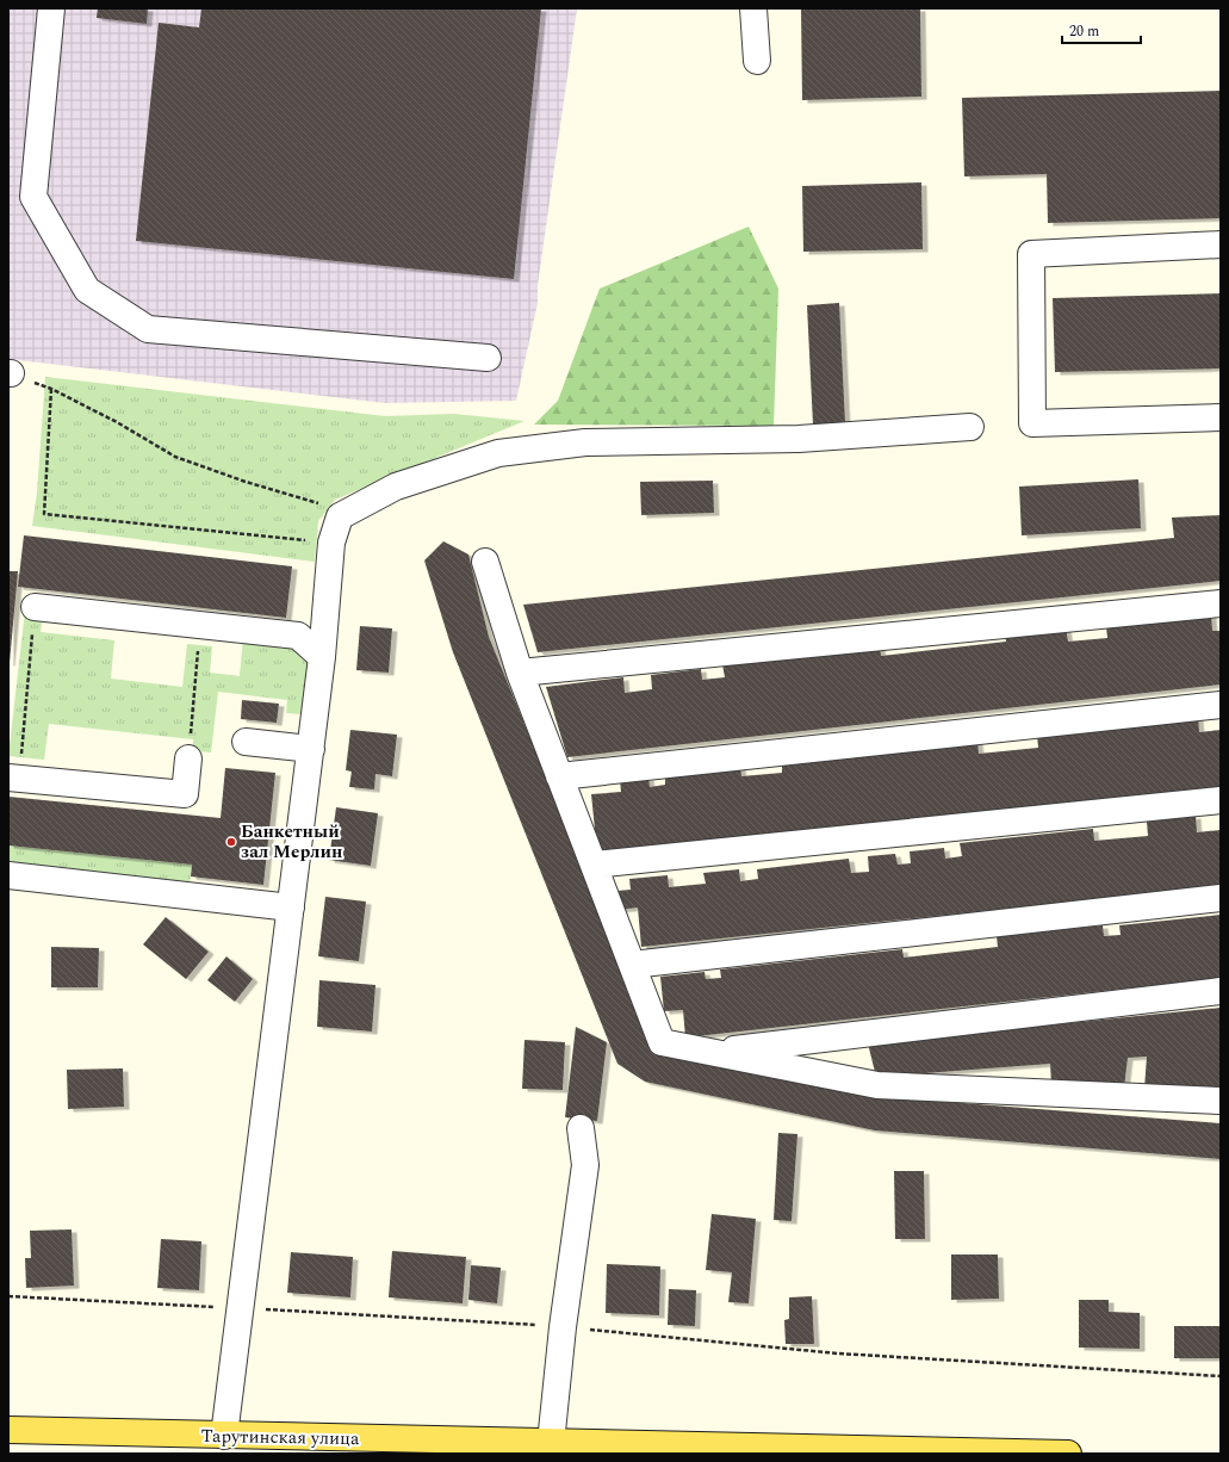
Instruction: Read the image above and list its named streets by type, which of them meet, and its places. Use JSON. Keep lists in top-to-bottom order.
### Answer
{
  "streets": {
    "main road": ["Тарутинская улица"]
  },
  "places": ["Банкетный зал Мерлин"],
  "scale_bar": "20 m"
}
